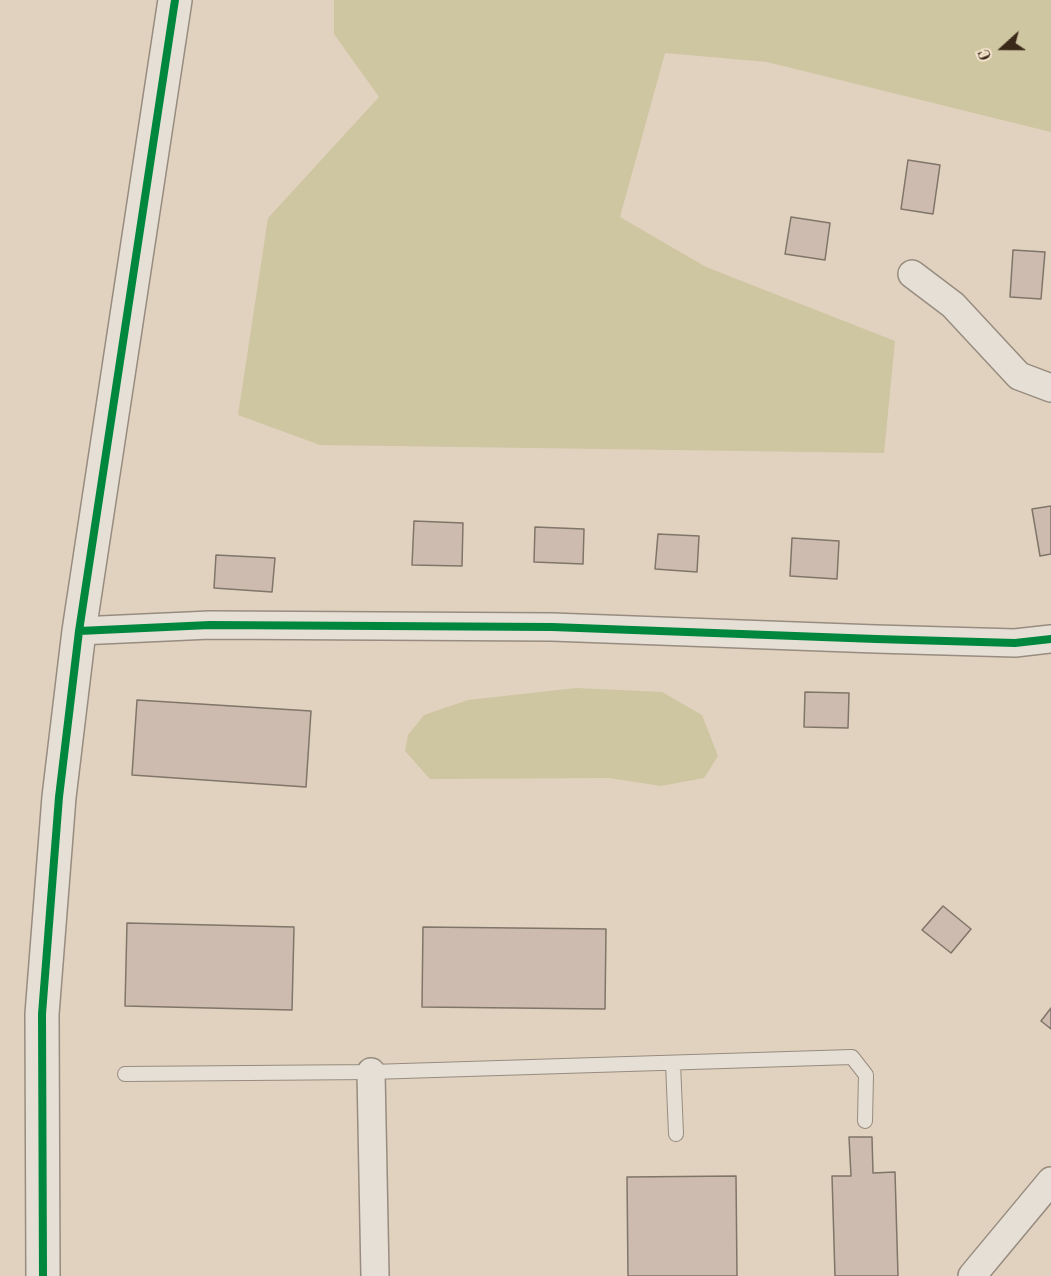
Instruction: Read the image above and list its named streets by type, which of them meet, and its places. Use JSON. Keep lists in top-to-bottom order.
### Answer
{
  "north": "left"
}
